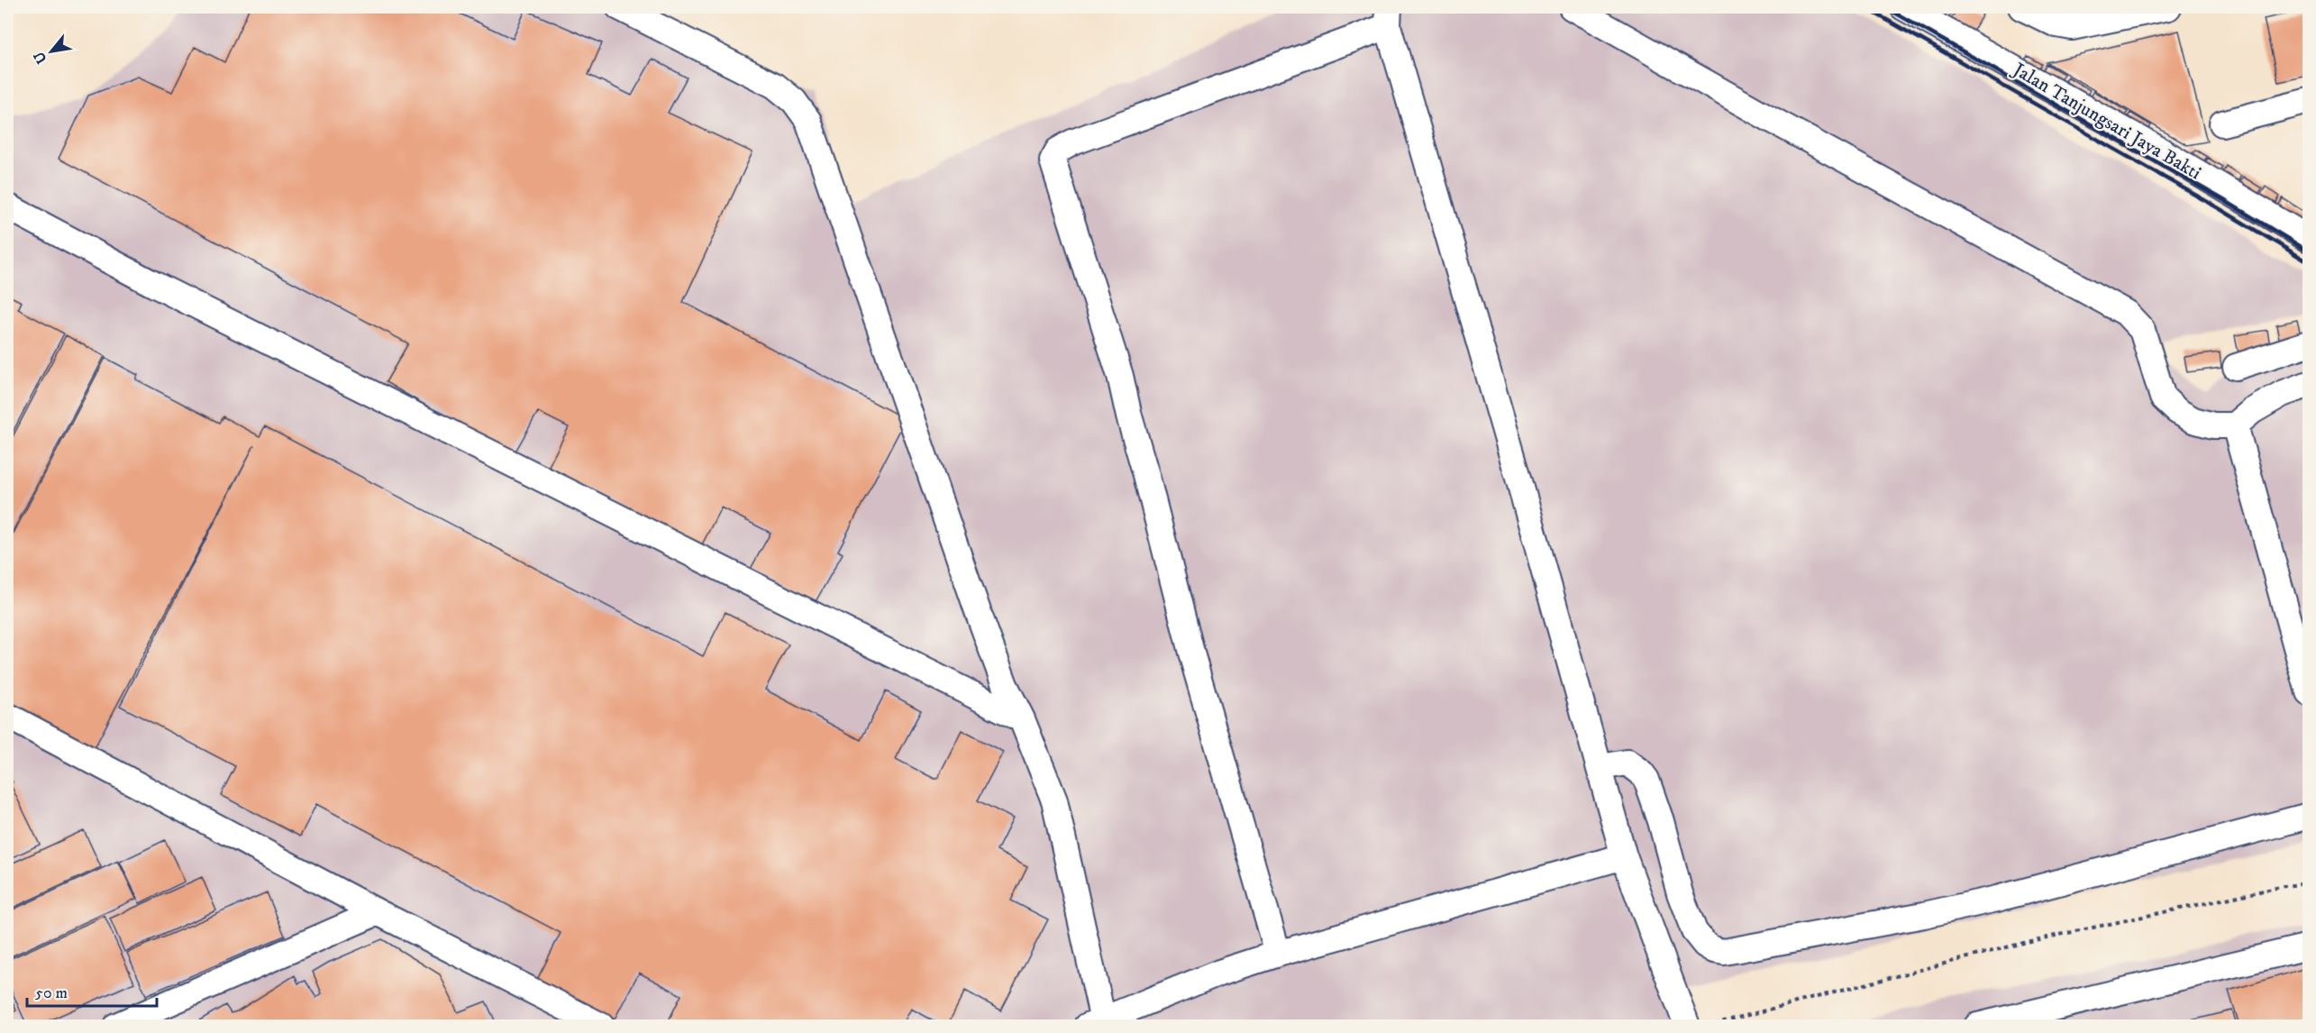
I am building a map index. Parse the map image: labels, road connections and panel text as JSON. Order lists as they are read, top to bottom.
{
  "streets": {
    "street": ["Jalan Tanjungsari Jaya Bakti"]
  },
  "scale_bar": "50 m",
  "north": "bottom left"
}
